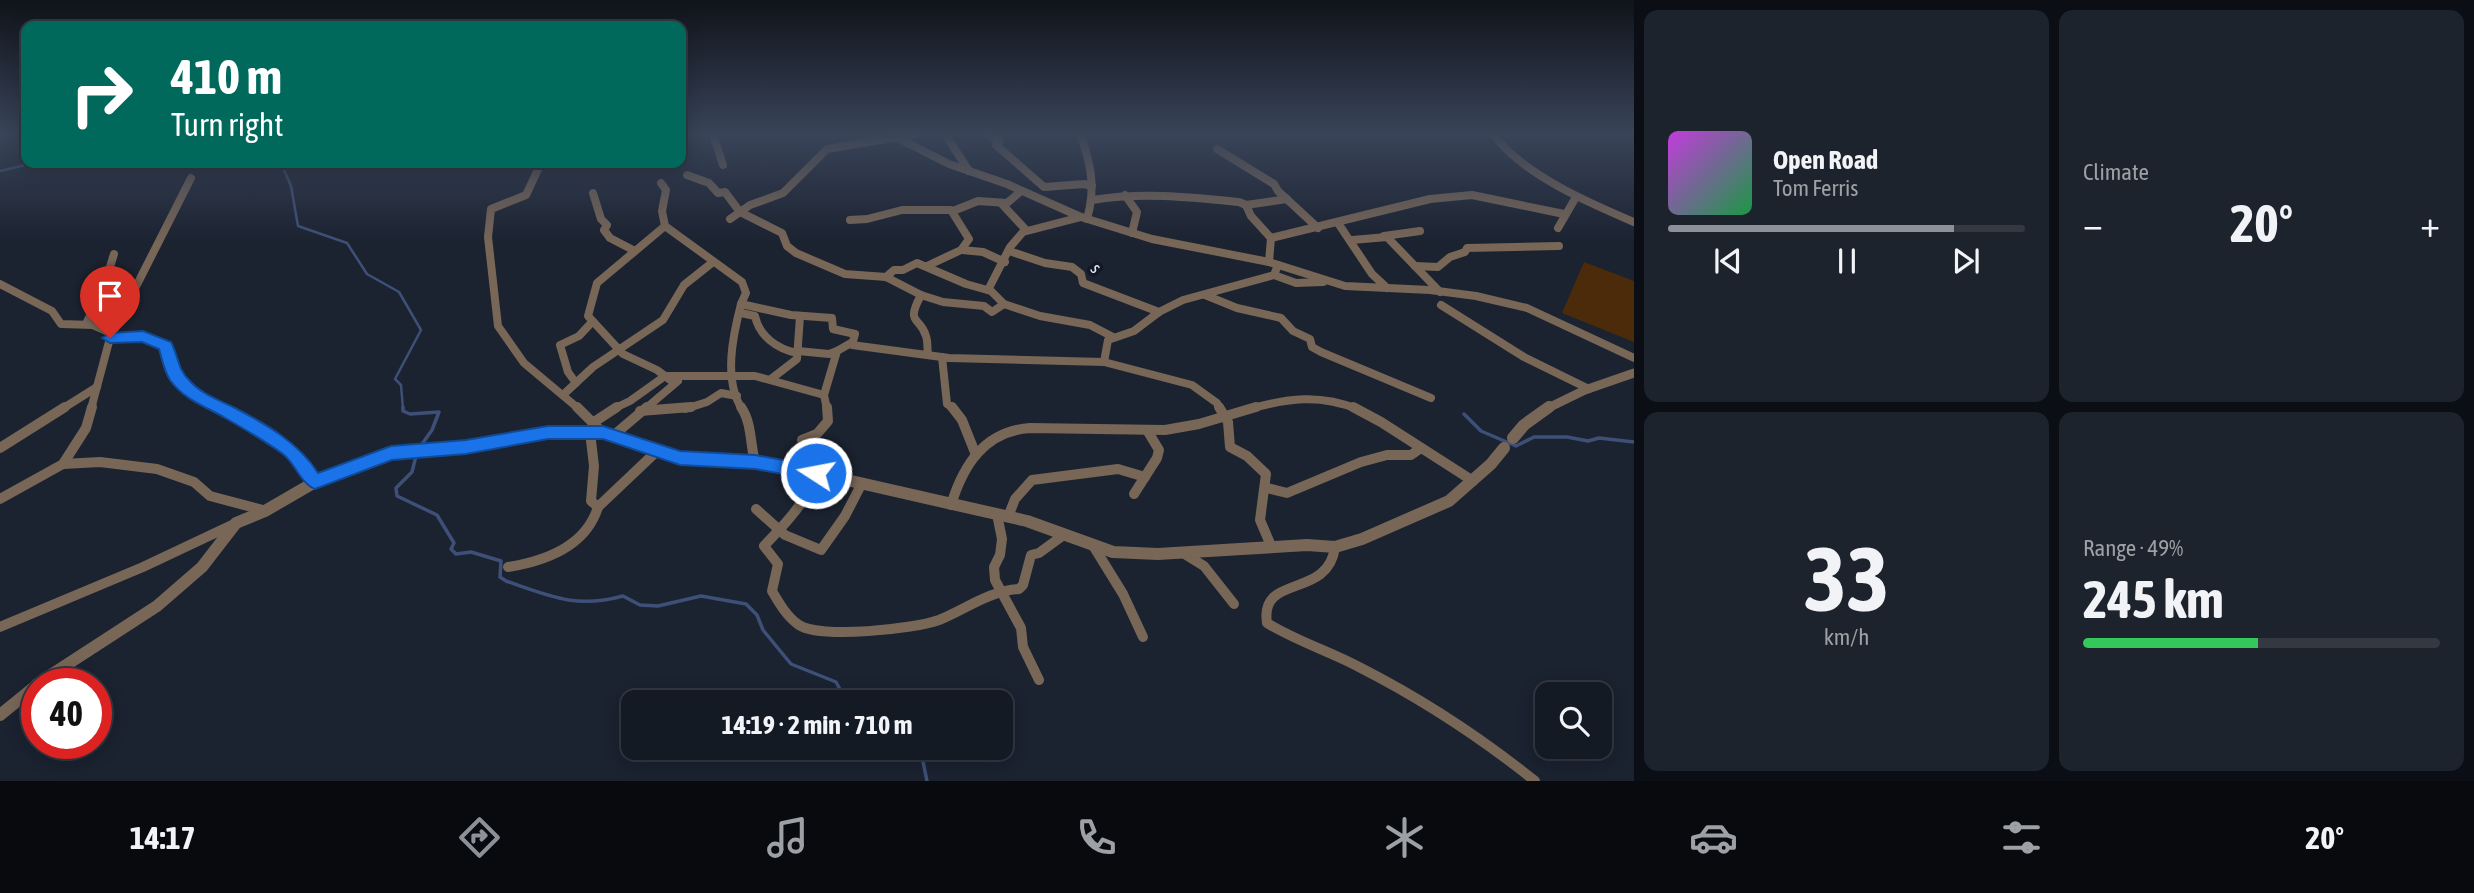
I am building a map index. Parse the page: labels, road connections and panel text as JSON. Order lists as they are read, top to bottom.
{
  "streets": {
    "street": ["s"]
  },
  "page": {
    "tile": [
      "Climate",
      ["33", "km/h"],
      ["Range · 49%", "245 km"]
    ],
    "turn": ["410 m", "Turn right"],
    "song": ["Open Road", "Tom Ferris"],
    "heat": ["−", "20°", "+"],
    "limit": "40",
    "trip": "14:19 · 2 min · 710 m",
    "tabs": ["14:17", "20°"]
  }
}
